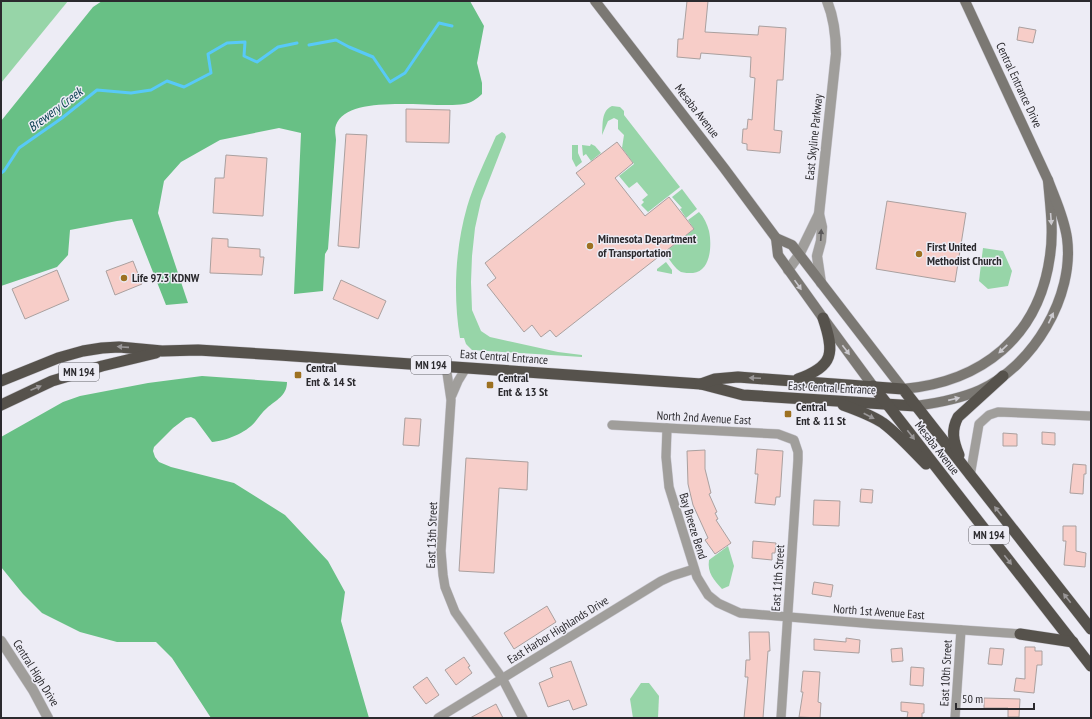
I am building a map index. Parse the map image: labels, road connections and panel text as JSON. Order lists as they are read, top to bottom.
{
  "streets": {
    "highway": ["Mesaba Avenue", "East Central Entrance", "MN 194"],
    "main road": ["Central Entrance Drive"],
    "street": [
      "East Skyline Parkway",
      "North 2nd Avenue East",
      "Bay Breeze Bend",
      "East 13th Street",
      "East 11th Street",
      "North 1st Avenue East",
      "East Harbor Highlands Drive",
      "Central High Drive",
      "East 10th Street"
    ]
  },
  "crossings": [
    ["Central Entrance Drive", "Mesaba Avenue"],
    ["Central Entrance Drive", "East Central Entrance"],
    ["Mesaba Avenue", "East Skyline Parkway"],
    ["Mesaba Avenue", "East Central Entrance"],
    ["Mesaba Avenue", "MN 194"],
    ["East Central Entrance", "MN 194"],
    ["East Central Entrance", "East 13th Street"],
    ["North 2nd Avenue East", "Bay Breeze Bend"],
    ["North 2nd Avenue East", "East 11th Street"],
    ["Bay Breeze Bend", "North 1st Avenue East"],
    ["Bay Breeze Bend", "East Harbor Highlands Drive"],
    ["East 13th Street", "East Harbor Highlands Drive"],
    ["East 11th Street", "North 1st Avenue East"],
    ["North 1st Avenue East", "East 10th Street"]
  ],
  "water": ["Brewery Creek"],
  "places": {
    "other": ["Minnesota Department of Transportation", "First United Methodist Church", "Life 97.3 KDNW"],
    "transit": ["Central Ent & 14 St", "Central Ent & 13 St", "Central Ent & 11 St"]
  },
  "scale_bar": "50 m"
}
